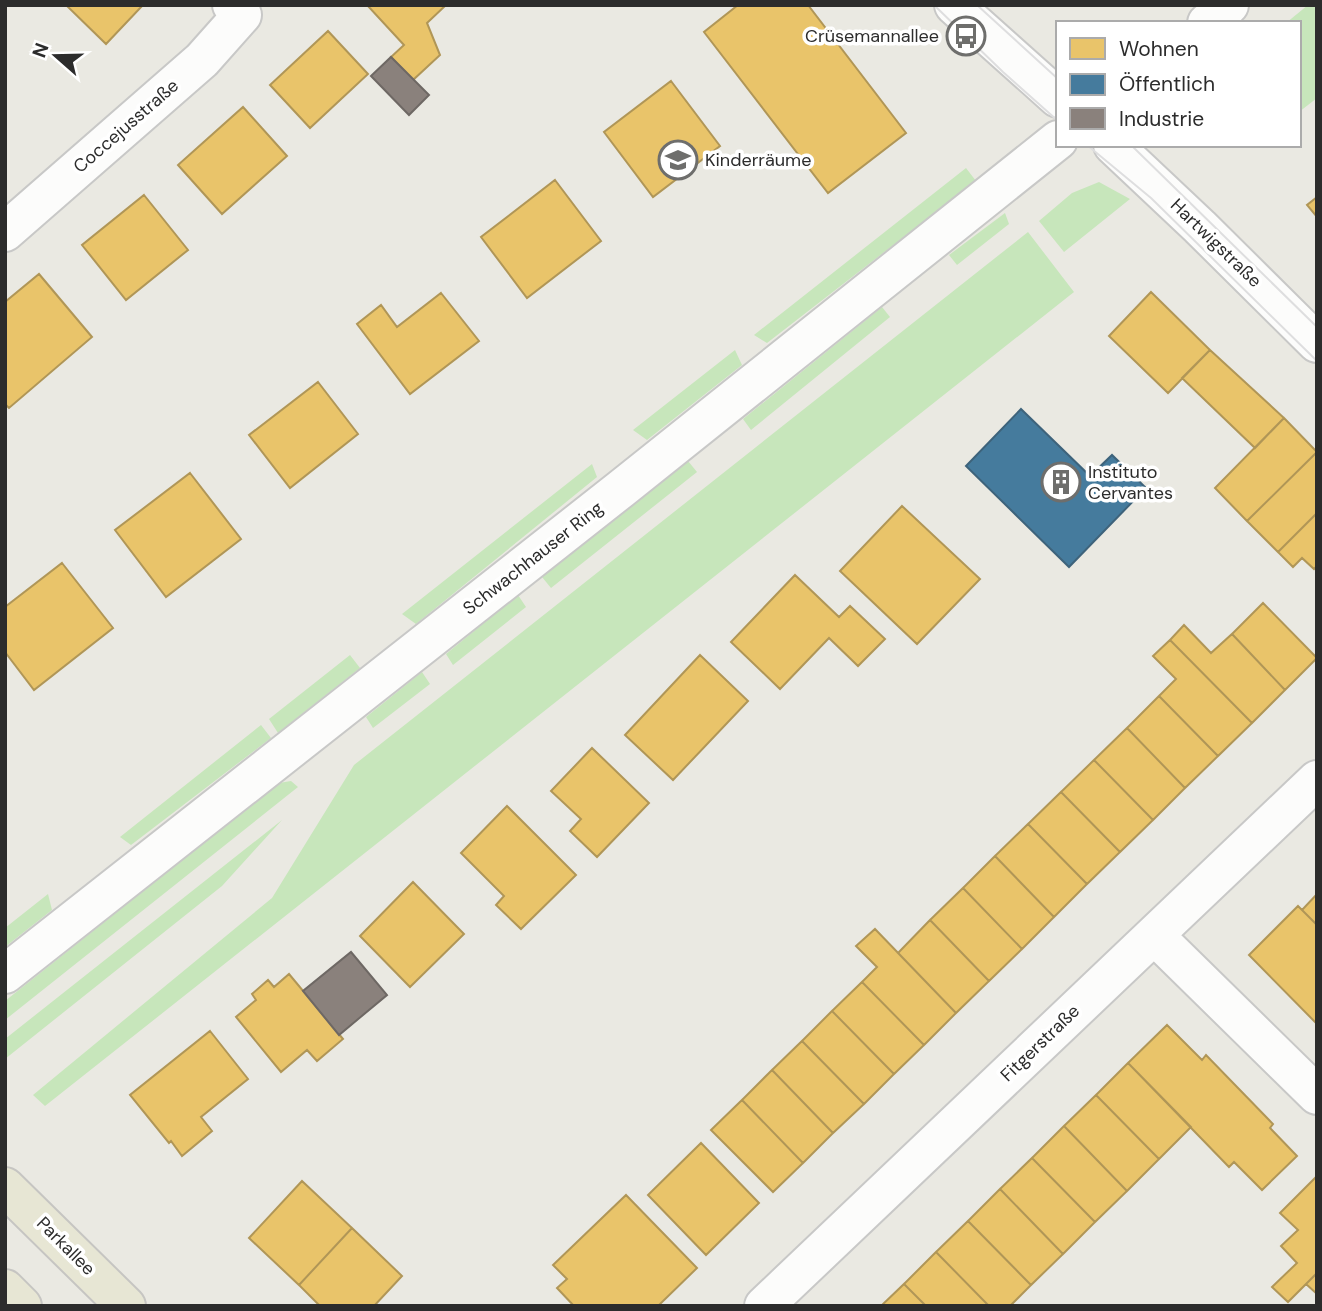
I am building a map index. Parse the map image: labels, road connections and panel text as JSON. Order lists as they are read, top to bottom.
{
  "streets": {
    "main road": ["Parkallee"],
    "street": [
      "Coccejusstraße",
      "Hartwigstraße",
      "Schwachhauser Ring",
      "Fitgerstraße"
    ]
  },
  "places": {
    "bus stop": ["Crüsemannallee"],
    "school or university": ["Kinderräume"],
    "building": ["Instituto Cervantes"]
  },
  "legend": ["Wohnen", "Öffentlich", "Industrie"],
  "north": "left"
}
